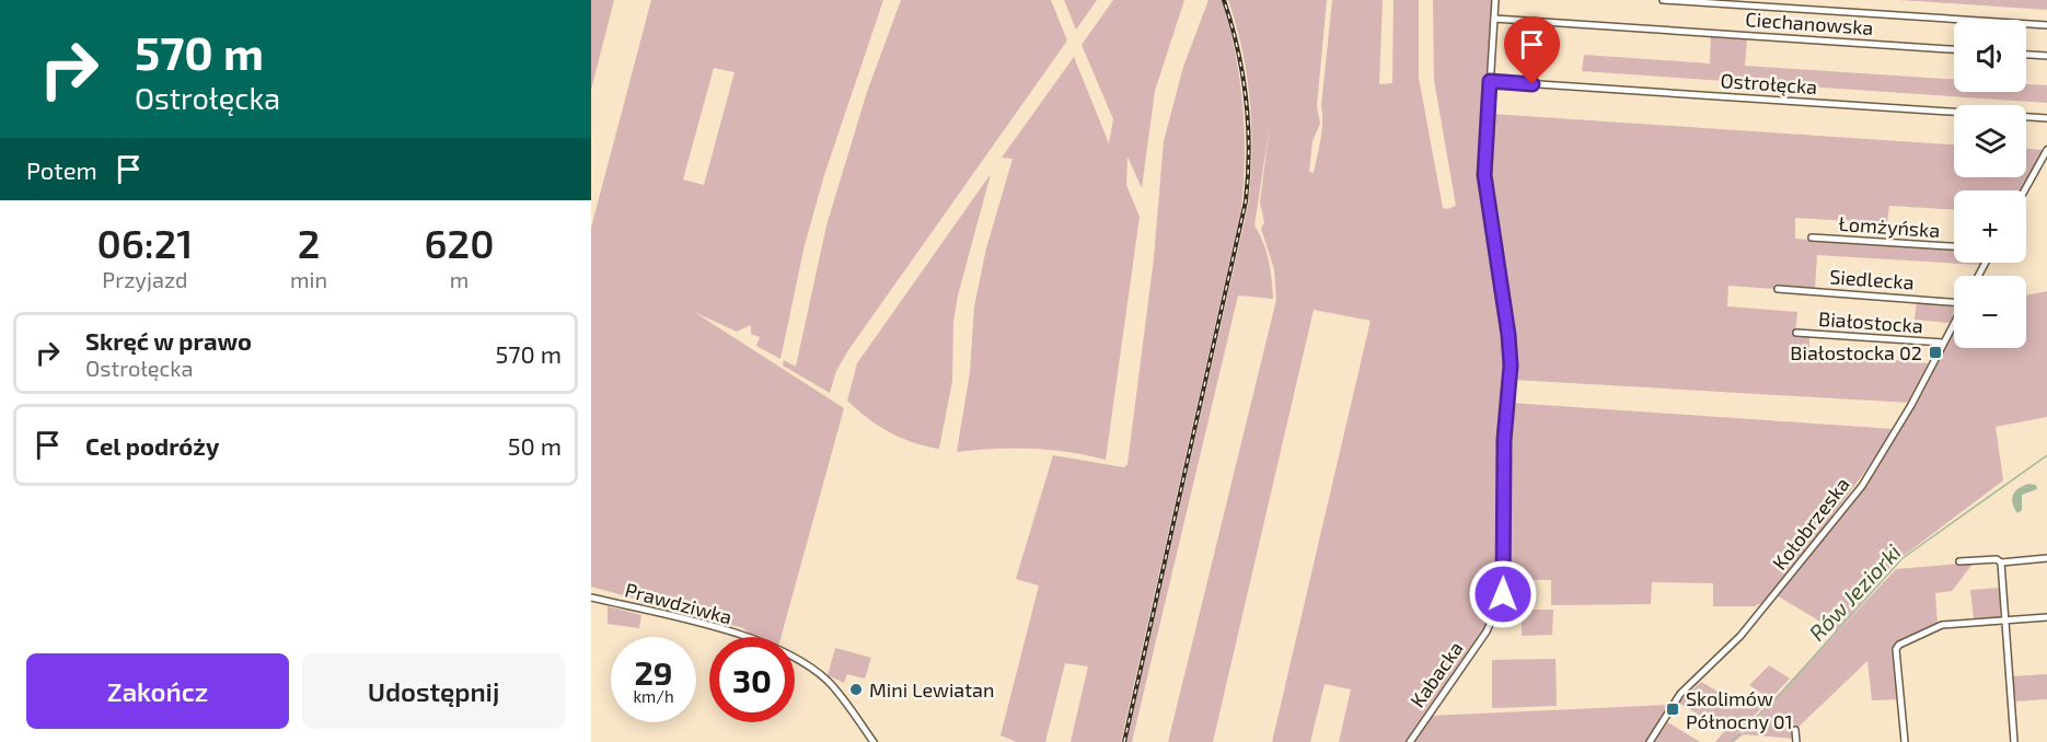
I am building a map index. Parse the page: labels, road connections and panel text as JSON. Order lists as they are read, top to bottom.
{
  "streets": {
    "street": [
      "Ciechanowska",
      "Ostrołęcka",
      "Łomżyńska",
      "Siedlecka",
      "Białostocka",
      "Kołobrzeska",
      "Prawdziwka",
      "Kabacka"
    ]
  },
  "crossings": [
    ["Ciechanowska", "Kabacka"],
    ["Ostrołęcka", "Kabacka"],
    ["Białostocka", "Kołobrzeska"]
  ],
  "water": ["Rów Jeziorki"],
  "places": {
    "transit": ["Białostocka 02", "Skolimów Północny 01"],
    "other": ["Mini Lewiatan"]
  },
  "page": {
    "turn": ["570 m", "Ostrołęcka"],
    "map_buttons": ["+", "−"],
    "then": "Potem",
    "eta": [
      "06:21",
      "Przyjazd",
      "2",
      "min",
      "620",
      "m"
    ],
    "list": [
      {
        "name": "Skręć w prawo",
        "note": "Ostrołęcka",
        "value": "570 m"
      },
      {
        "name": "Cel podróży",
        "value": "50 m"
      }
    ],
    "speed": "29 km/h",
    "limit": "30",
    "buttons": ["Zakończ", "Udostępnij"]
  }
}
